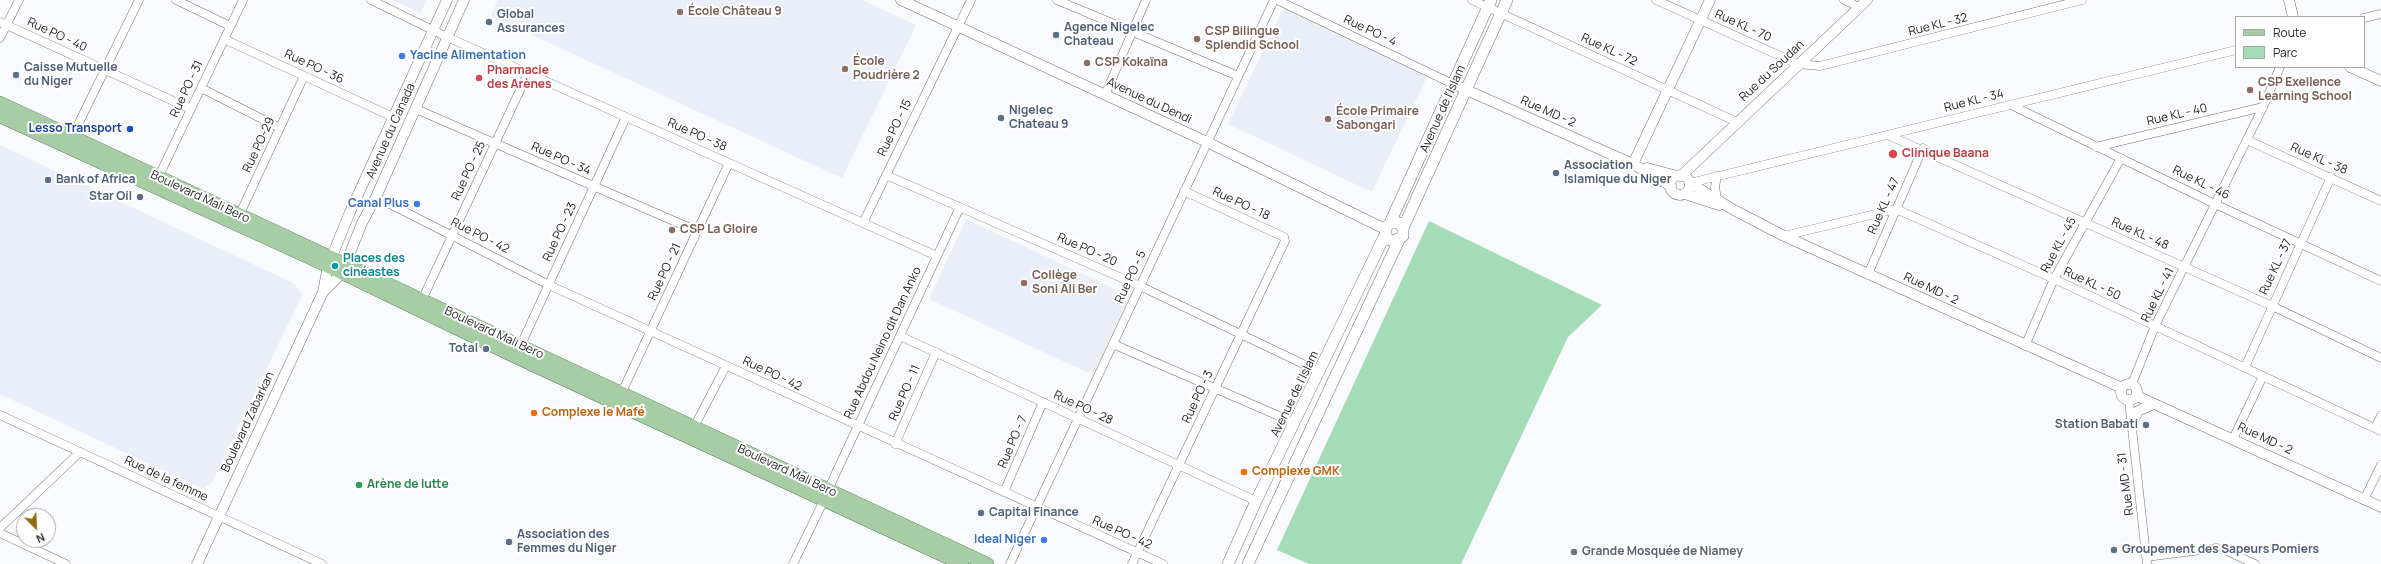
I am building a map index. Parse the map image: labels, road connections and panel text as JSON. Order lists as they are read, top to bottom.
{
  "streets": {
    "main road": ["Avenue de l'Islam", "Boulevard Mali Bero"],
    "street": [
      "Rue KL - 32",
      "Rue KL - 70",
      "Rue PO - 4",
      "Rue PO - 40",
      "Rue KL - 72",
      "Rue PO - 36",
      "Rue du Soudan",
      "Rue PO - 31",
      "Avenue du Dendi",
      "Rue KL - 34",
      "Rue MD - 2",
      "Rue KL - 40",
      "Rue PO - 15",
      "Avenue du Canada",
      "Rue PO - 38",
      "Rue PO-29",
      "Rue PO - 34",
      "Rue KL - 38",
      "Rue PO - 25",
      "Rue KL - 46",
      "Rue PO - 18",
      "Rue KL - 47",
      "Rue PO - 23",
      "Rue KL - 48",
      "Rue PO - 42",
      "Rue KL - 45",
      "Rue PO - 20",
      "Rue KL - 37",
      "Rue PO - 21",
      "Rue PO - 5",
      "Rue KL - 50",
      "Rue KL - 41",
      "Rue Abdou Neino dit Dan Anko",
      "Rue PO - 11",
      "Rue PO - 3",
      "Rue PO - 28",
      "Boulevard Zabarkan",
      "Rue PO - 7",
      "Rue de la femme",
      "Rue MD - 31"
    ]
  },
  "crossings": [
    ["Rue KL - 32", "Rue KL - 70"],
    ["Rue KL - 32", "Rue du Soudan"],
    ["Rue KL - 70", "Rue du Soudan"],
    ["Rue PO - 4", "Avenue de l'Islam"],
    ["Rue PO - 4", "Rue MD - 2"],
    ["Rue PO - 4", "Rue PO - 5"],
    ["Rue PO - 40", "Rue PO - 31"],
    ["Rue KL - 72", "Rue du Soudan"],
    ["Rue KL - 72", "Avenue de l'Islam"],
    ["Rue PO - 36", "Rue PO - 31"],
    ["Rue PO - 36", "Avenue du Canada"],
    ["Rue PO - 36", "Rue PO-29"],
    ["Rue du Soudan", "Rue KL - 34"],
    ["Rue du Soudan", "Rue MD - 2"],
    ["Rue PO - 31", "Boulevard Mali Bero"],
    ["Avenue du Dendi", "Avenue de l'Islam"],
    ["Avenue du Dendi", "Rue PO - 15"],
    ["Avenue du Dendi", "Rue PO - 5"],
    ["Rue KL - 34", "Rue MD - 2"],
    ["Rue KL - 34", "Rue KL - 46"],
    ["Rue KL - 34", "Rue KL - 48"],
    ["Avenue de l'Islam", "Rue MD - 2"],
    ["Avenue de l'Islam", "Rue PO - 20"],
    ["Avenue de l'Islam", "Rue PO - 28"],
    ["Rue MD - 2", "Rue KL - 47"],
    ["Rue MD - 2", "Rue KL - 45"],
    ["Rue MD - 2", "Rue KL - 41"],
    ["Rue MD - 2", "Rue MD - 31"],
    ["Rue KL - 40", "Rue KL - 46"],
    ["Rue KL - 40", "Rue KL - 41"],
    ["Rue PO - 15", "Rue PO - 38"],
    ["Rue PO - 15", "Rue PO - 20"],
    ["Avenue du Canada", "Rue PO - 38"],
    ["Avenue du Canada", "Rue PO - 34"],
    ["Avenue du Canada", "Boulevard Mali Bero"],
    ["Avenue du Canada", "Rue PO - 42"],
    ["Avenue du Canada", "Boulevard Zabarkan"],
    ["Rue PO - 38", "Rue PO - 25"],
    ["Rue PO - 38", "Rue PO - 23"],
    ["Rue PO - 38", "Rue PO - 21"],
    ["Rue PO - 38", "Rue Abdou Neino dit Dan Anko"],
    ["Rue PO-29", "Boulevard Mali Bero"],
    ["Rue PO - 34", "Rue PO - 25"],
    ["Rue PO - 34", "Rue PO - 23"],
    ["Rue PO - 34", "Rue PO - 21"],
    ["Rue KL - 38", "Rue KL - 37"],
    ["Rue KL - 38", "Rue KL - 41"],
    ["Rue PO - 25", "Boulevard Mali Bero"],
    ["Rue PO - 25", "Rue PO - 42"],
    ["Rue KL - 46", "Rue KL - 45"],
    ["Rue KL - 46", "Rue KL - 37"],
    ["Rue KL - 46", "Rue KL - 41"],
    ["Boulevard Mali Bero", "Rue PO - 23"],
    ["Boulevard Mali Bero", "Rue PO - 21"],
    ["Boulevard Mali Bero", "Rue Abdou Neino dit Dan Anko"],
    ["Boulevard Mali Bero", "Boulevard Zabarkan"],
    ["Rue PO - 18", "Rue PO - 5"],
    ["Rue PO - 18", "Rue PO - 3"],
    ["Rue KL - 47", "Rue KL - 48"],
    ["Rue KL - 47", "Rue KL - 50"],
    ["Rue PO - 23", "Rue PO - 42"],
    ["Rue KL - 48", "Rue KL - 45"],
    ["Rue KL - 48", "Rue KL - 37"],
    ["Rue KL - 48", "Rue KL - 41"],
    ["Rue PO - 42", "Rue PO - 21"],
    ["Rue PO - 42", "Rue PO - 5"],
    ["Rue PO - 42", "Rue Abdou Neino dit Dan Anko"],
    ["Rue PO - 42", "Rue PO - 11"],
    ["Rue PO - 42", "Rue PO - 3"],
    ["Rue PO - 42", "Rue PO - 7"],
    ["Rue KL - 45", "Rue KL - 50"],
    ["Rue PO - 20", "Rue PO - 5"],
    ["Rue PO - 20", "Rue Abdou Neino dit Dan Anko"],
    ["Rue PO - 20", "Rue PO - 3"],
    ["Rue KL - 37", "Rue KL - 50"],
    ["Rue PO - 5", "Rue PO - 28"],
    ["Rue KL - 50", "Rue KL - 41"],
    ["Rue KL - 41", "Rue MD - 31"],
    ["Rue Abdou Neino dit Dan Anko", "Rue PO - 28"],
    ["Rue PO - 11", "Rue PO - 28"],
    ["Rue PO - 3", "Rue PO - 28"],
    ["Rue PO - 28", "Rue PO - 7"],
    ["Boulevard Zabarkan", "Rue de la femme"]
  ],
  "places": [
    "École Château 9",
    "Global Assurances",
    "Agence Nigelec Chateau",
    "CSP Bilingue Splendid School",
    "Yacine Alimentation",
    "CSP Kokaïna",
    "École Poudrière 2",
    "Caisse Mutuelle du Niger",
    "Pharmacie des Arènes",
    "CSP Exellence Learning School",
    "Nigelec Chateau 9",
    "École Primaire Sabongari",
    "Lesso Transport",
    "Clinique Baana",
    "Association Islamique du Niger",
    "Bank of Africa",
    "Star Oil",
    "Canal Plus",
    "CSP La Gloire",
    "Places des cinéastes",
    "Collège Soni Ali Ber",
    "Total",
    "Complexe le Mafé",
    "Station Babati",
    "Complexe GMK",
    "Arène de lutte",
    "Capital Finance",
    "Ideal Niger",
    "Association des Femmes du Niger",
    "Groupement des Sapeurs Pomiers",
    "Grande Mosquée de Niamey"
  ],
  "legend": ["Route", "Parc"],
  "north": "bottom right"
}
